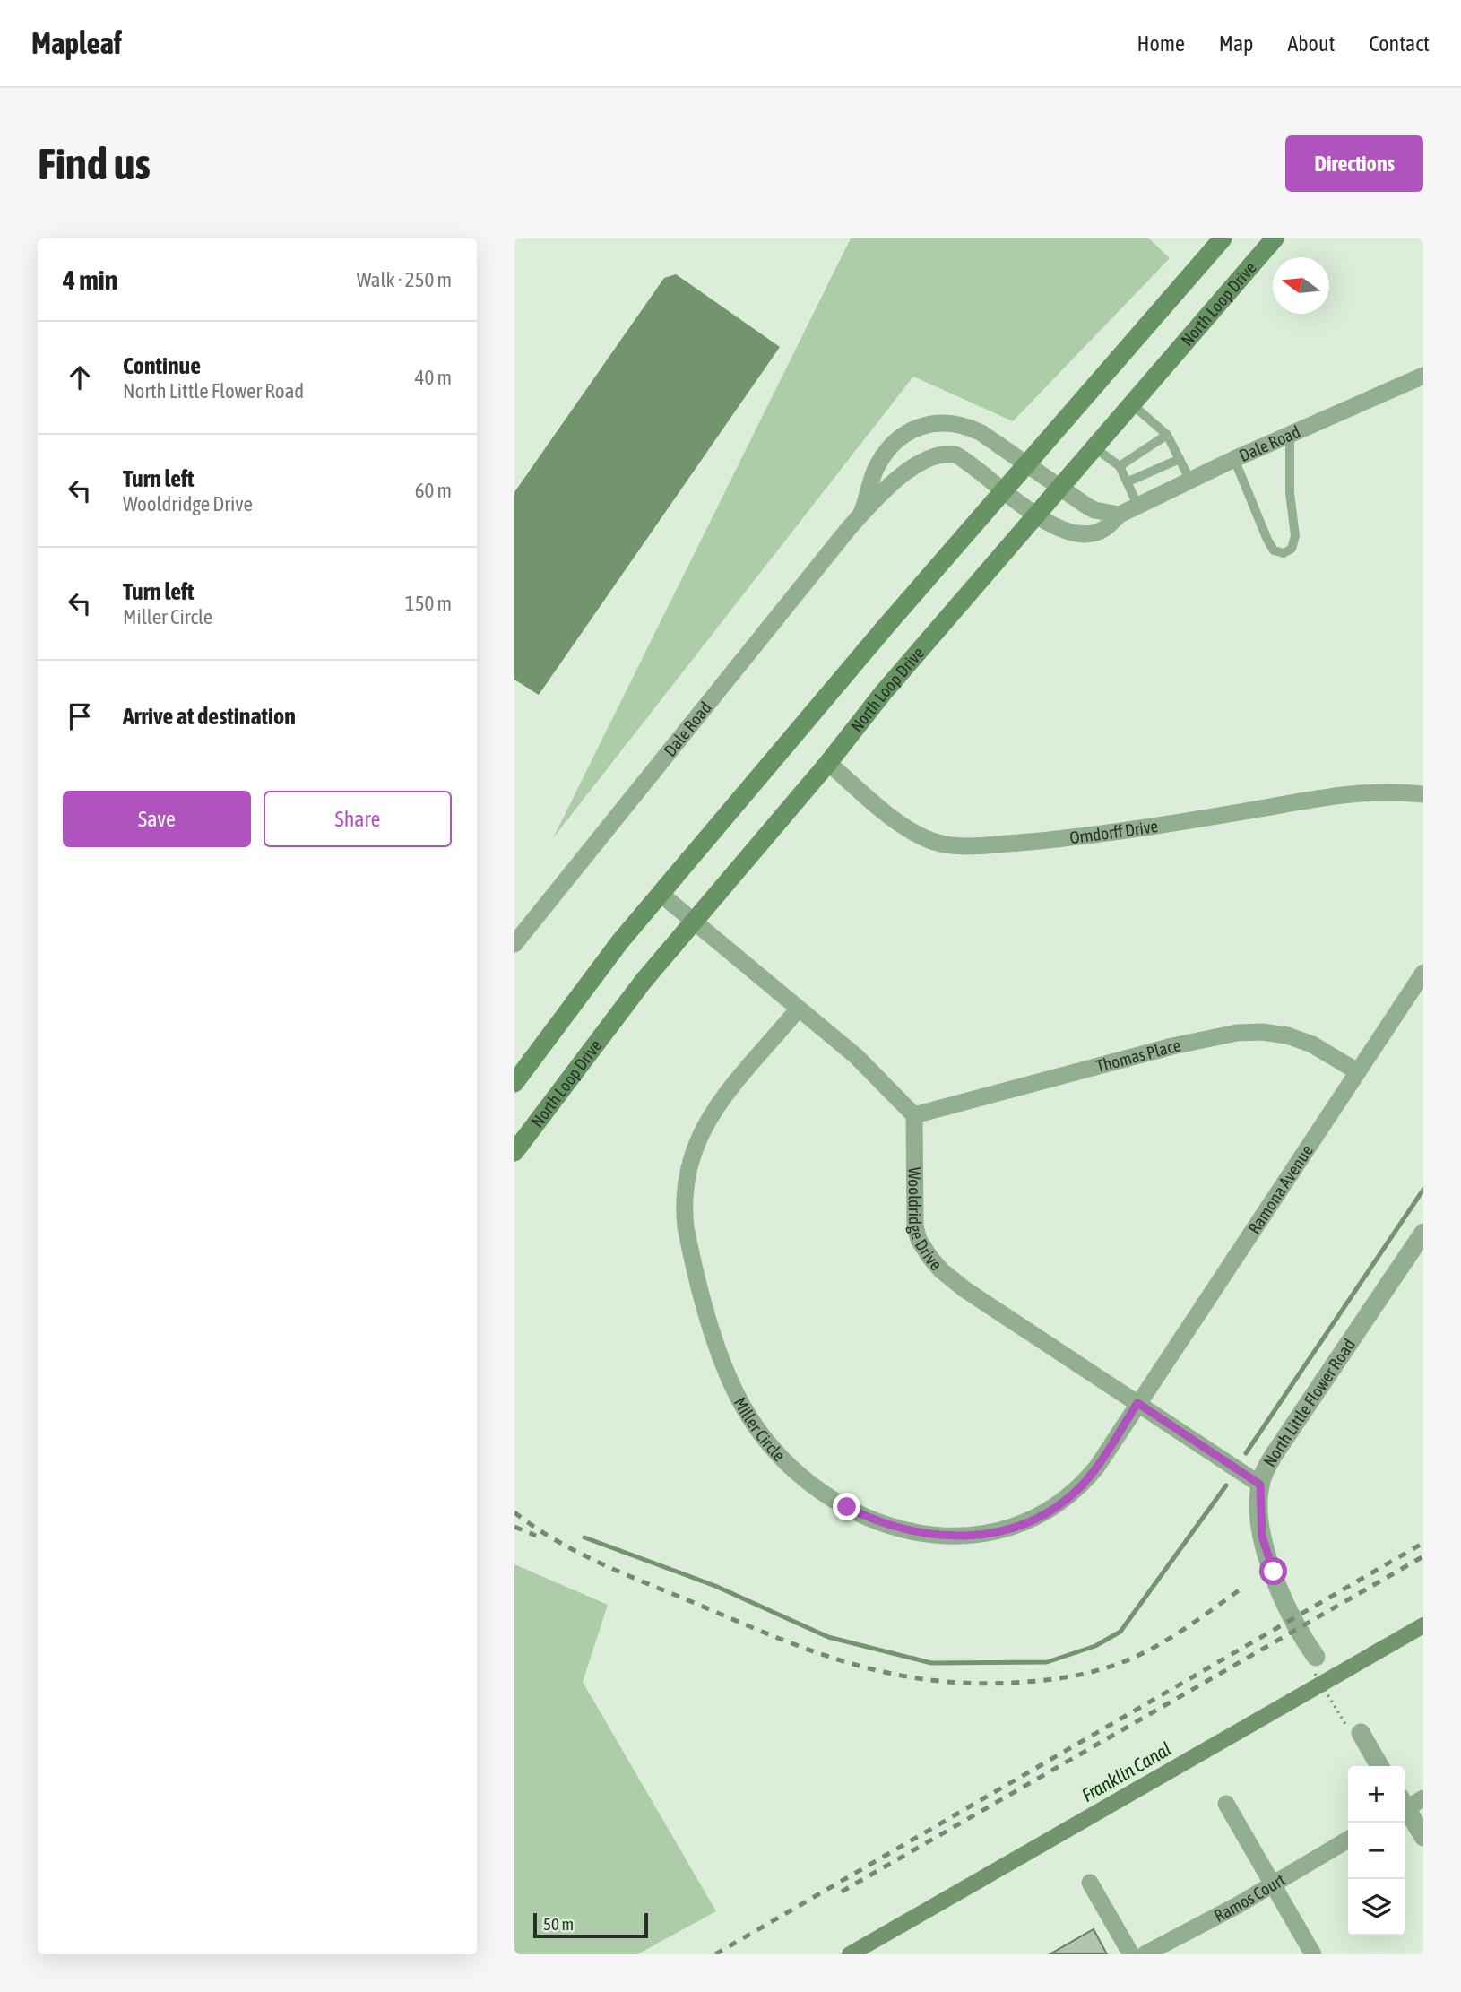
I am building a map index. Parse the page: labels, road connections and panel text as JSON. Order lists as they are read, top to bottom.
{
  "streets": {
    "main road": ["North Loop Drive"],
    "street": [
      "Dale Road",
      "Orndorff Drive",
      "Thomas Place",
      "Ramona Avenue",
      "Wooldridge Drive",
      "North Little Flower Road",
      "Miller Circle",
      "Ramos Court"
    ]
  },
  "crossings": [
    ["North Loop Drive", "Dale Road"],
    ["North Loop Drive", "Orndorff Drive"],
    ["Thomas Place", "Ramona Avenue"],
    ["Thomas Place", "Wooldridge Drive"],
    ["Ramona Avenue", "Wooldridge Drive"],
    ["Ramona Avenue", "Miller Circle"],
    ["Wooldridge Drive", "North Little Flower Road"],
    ["Wooldridge Drive", "Miller Circle"]
  ],
  "water": ["Franklin Canal"],
  "scale_bar": "50 m",
  "north": "left",
  "page": {
    "header": "Mapleaf",
    "nav": [
      "Home",
      "Map",
      "About",
      "Contact"
    ],
    "buttons": [
      "Directions",
      ["Save", "Share"]
    ],
    "title": "Find us",
    "heading": ["4 min", "Walk · 250 m"],
    "list": [
      ["Continue", "North Little Flower Road", "40 m"],
      ["Turn left", "Wooldridge Drive", "60 m"],
      ["Turn left", "Miller Circle", "150 m"],
      "Arrive at destination"
    ],
    "map_buttons": ["+", "−"],
    "scale": "50 m"
  }
}
